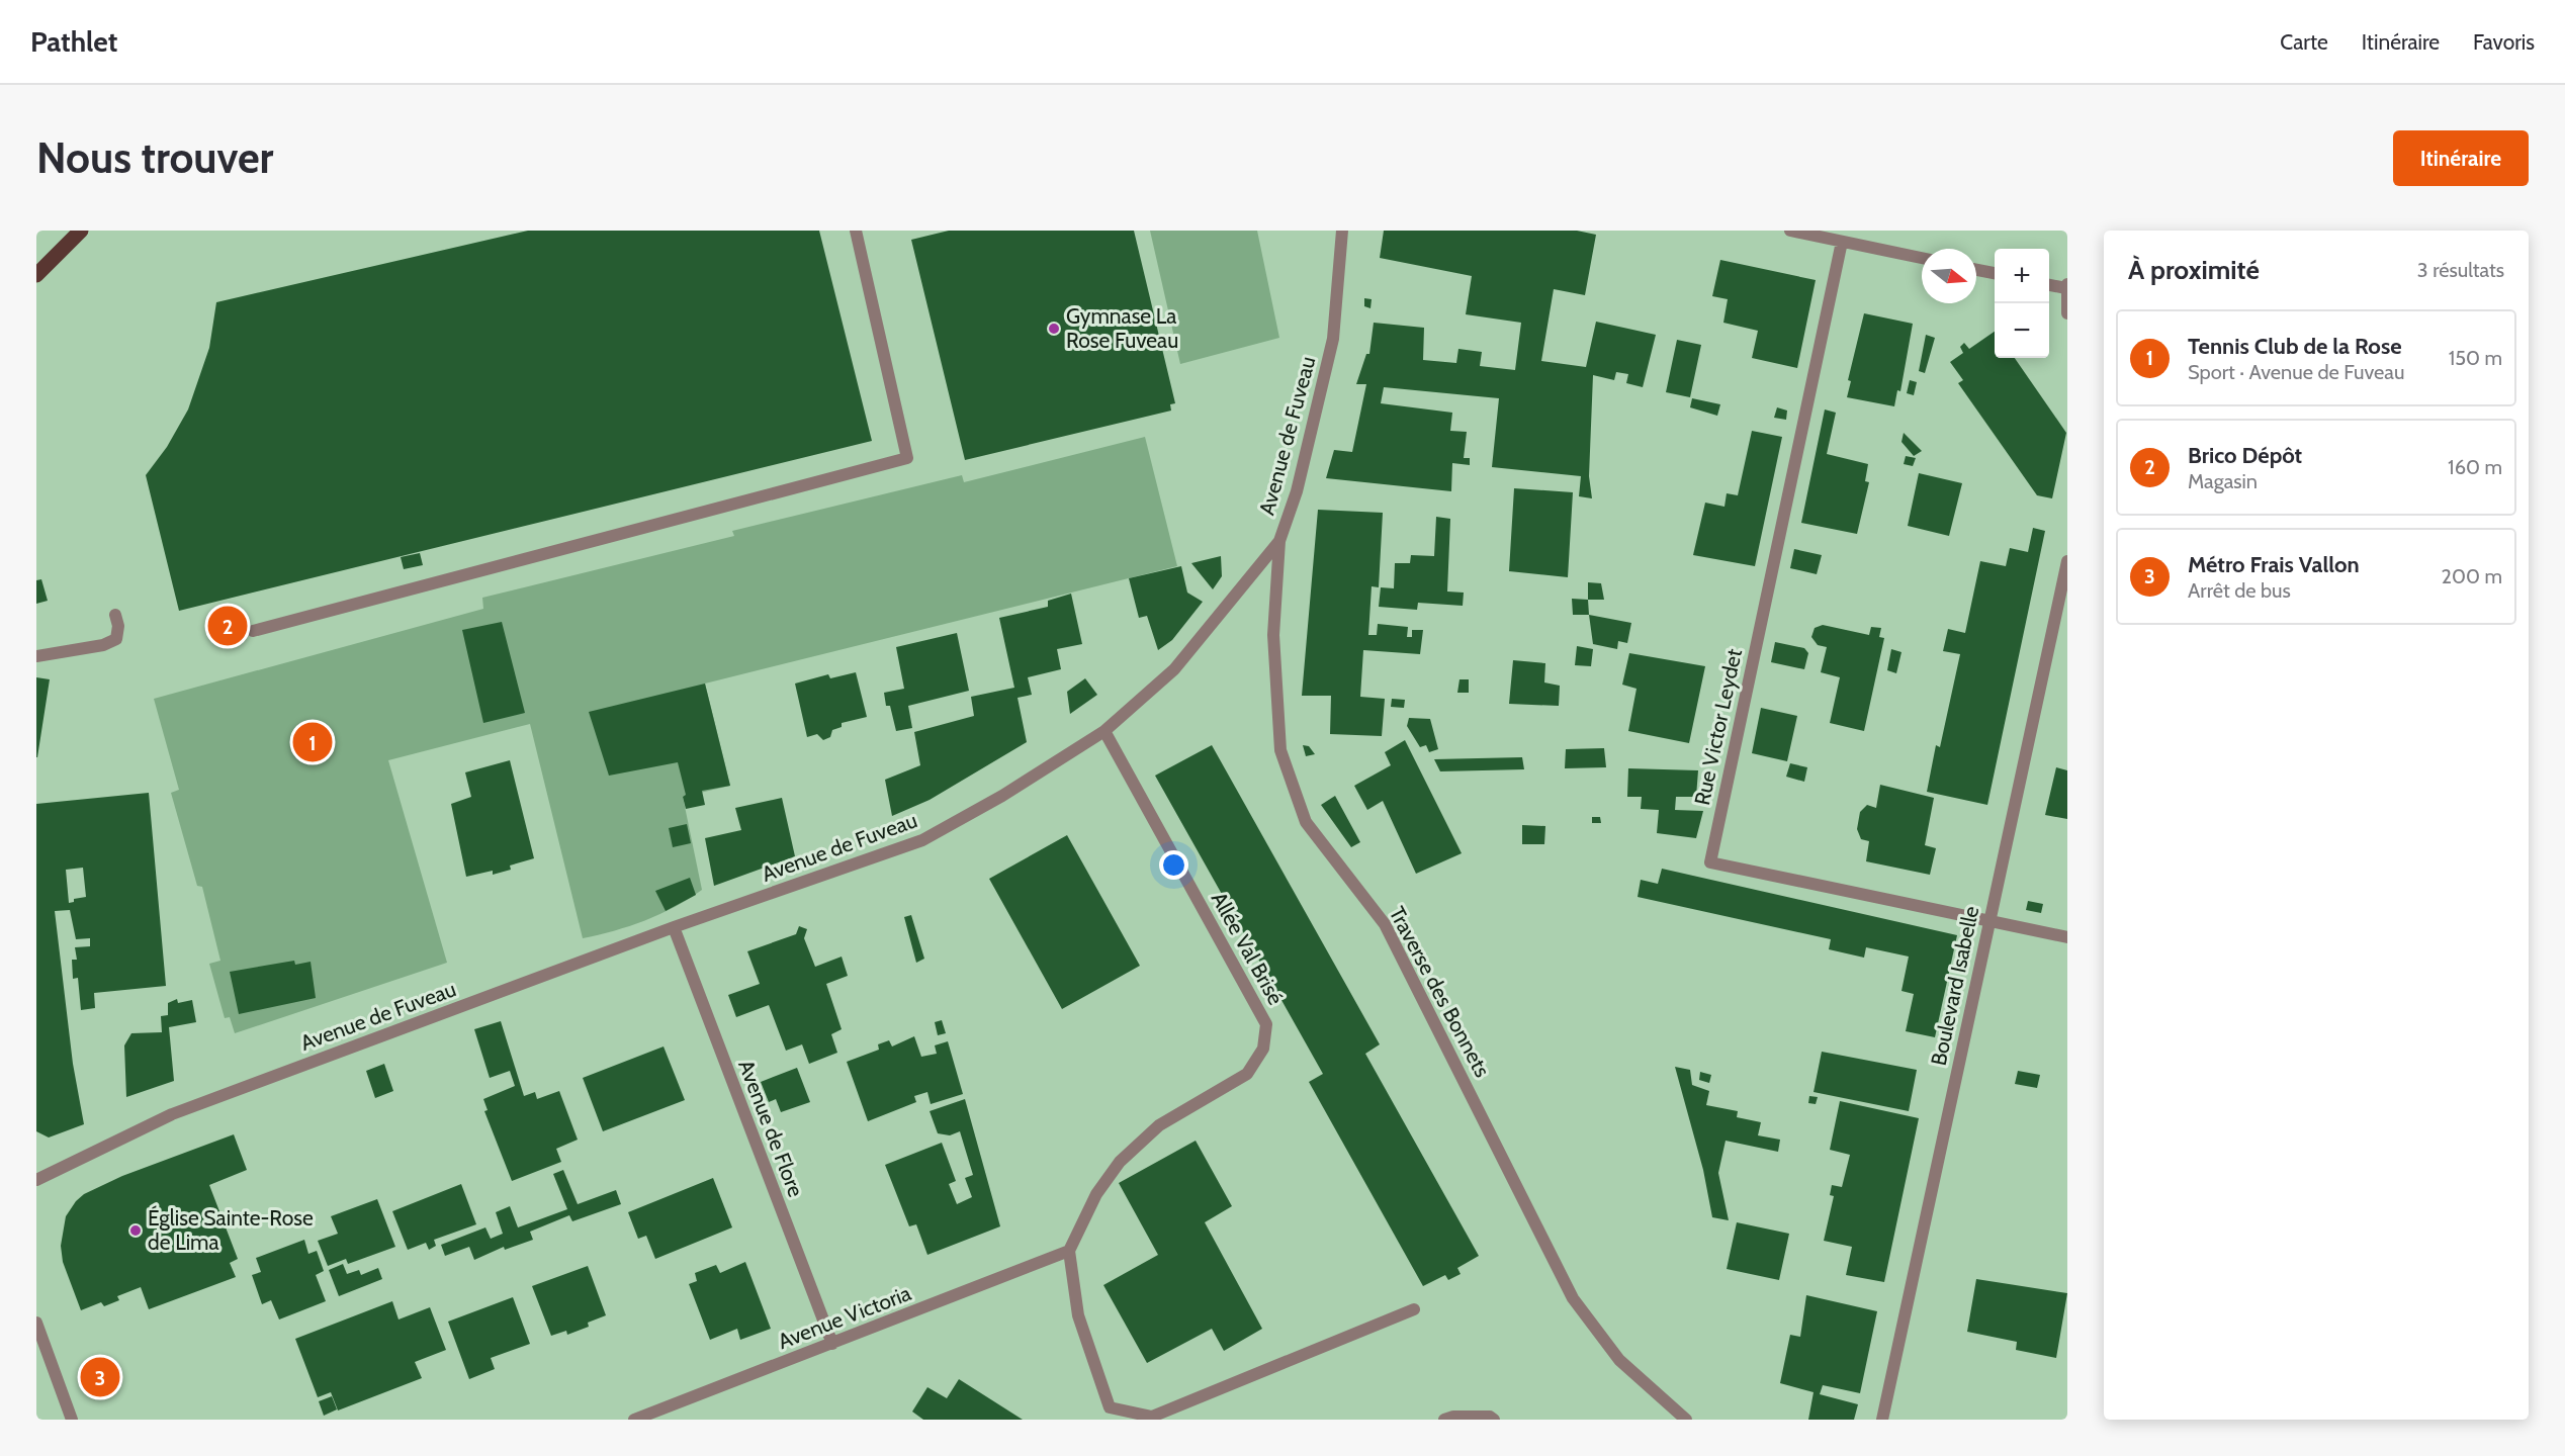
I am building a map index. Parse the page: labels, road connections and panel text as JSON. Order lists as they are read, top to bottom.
{
  "streets": {
    "street": [
      "Avenue de Fuveau",
      "Rue Victor Leydet",
      "Allée Val Brisé",
      "Boulevard Isabelle",
      "Traverse des Bonnets",
      "Avenue de Flore",
      "Avenue Victoria"
    ]
  },
  "crossings": [
    ["Avenue de Fuveau", "Allée Val Brisé"],
    ["Avenue de Fuveau", "Traverse des Bonnets"],
    ["Avenue de Fuveau", "Avenue de Flore"],
    ["Rue Victor Leydet", "Boulevard Isabelle"],
    ["Allée Val Brisé", "Avenue Victoria"],
    ["Avenue de Flore", "Avenue Victoria"]
  ],
  "places": ["Gymnase La Rose Fuveau", "Église Sainte-Rose de Lima"],
  "north": "right",
  "page": {
    "header": "Pathlet",
    "nav": ["Carte", "Itinéraire", "Favoris"],
    "buttons": "Itinéraire",
    "title": "Nous trouver",
    "heading": ["À proximité", "3 résultats"],
    "map_buttons": ["+", "−"],
    "list": [
      {
        "mark": "1",
        "name": "Tennis Club de la Rose",
        "note": "Sport · Avenue de Fuveau",
        "value": "150 m"
      },
      {
        "mark": "2",
        "name": "Brico Dépôt",
        "note": "Magasin",
        "value": "160 m"
      },
      {
        "mark": "3",
        "name": "Métro Frais Vallon",
        "note": "Arrêt de bus",
        "value": "200 m"
      }
    ],
    "pins": ["2", "1", "3"]
  }
}
